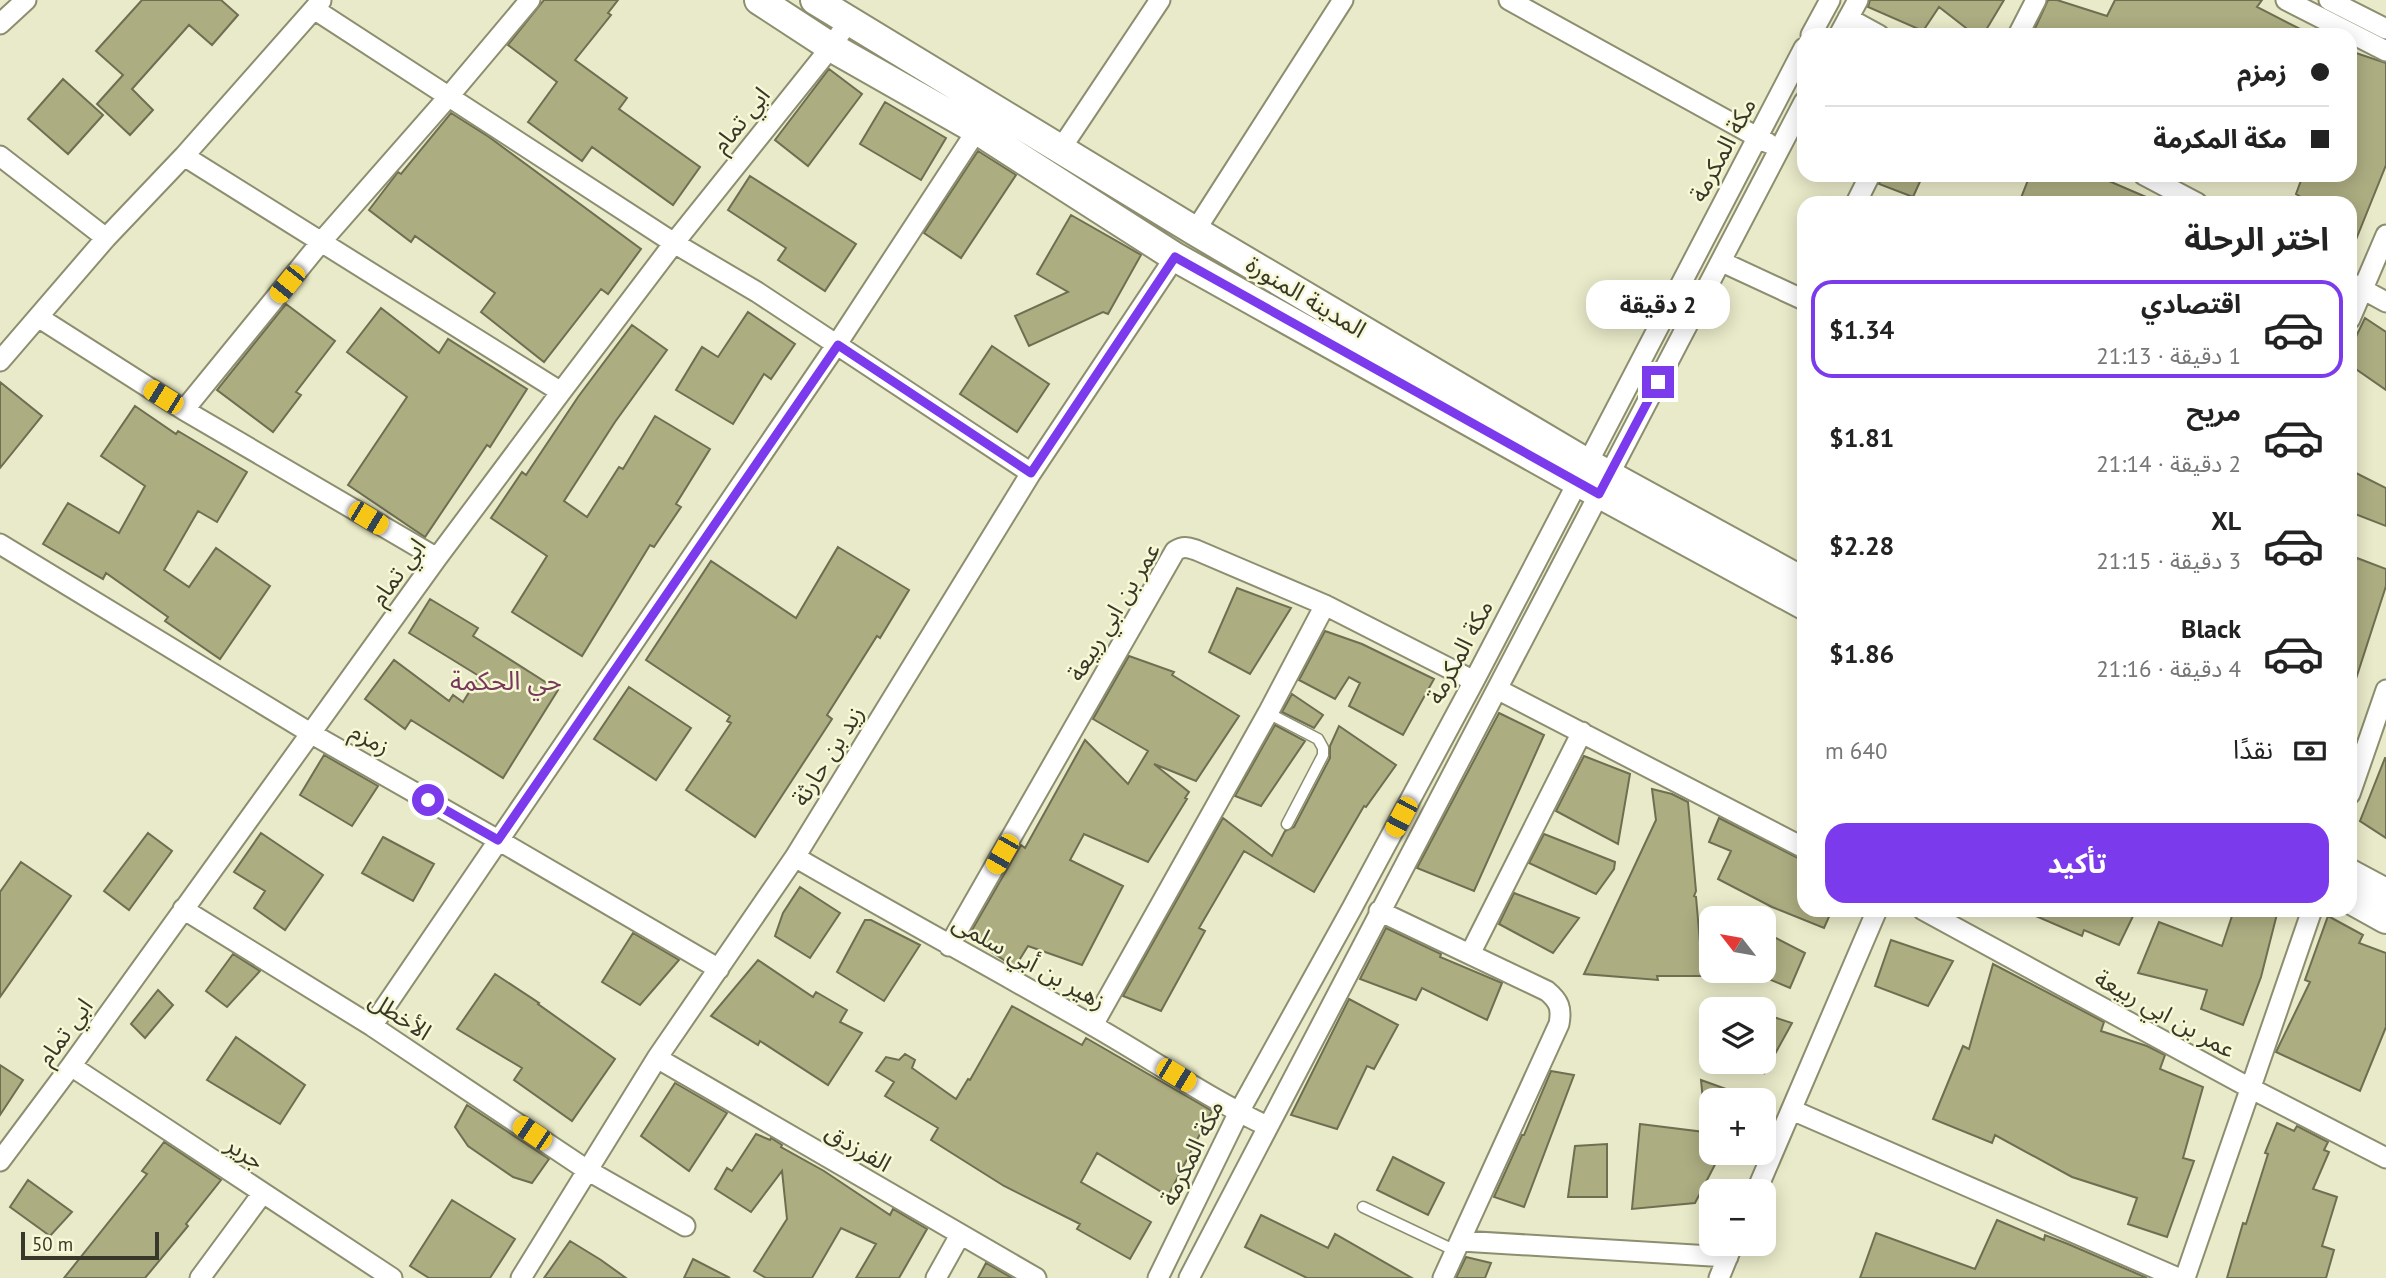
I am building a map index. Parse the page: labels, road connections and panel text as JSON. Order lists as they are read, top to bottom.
{
  "streets": {
    "main road": ["المدينة المنورة"],
    "street": [
      "ابي تمام",
      "مكة المكرمة",
      "عمر بن ابي ربيعة",
      "زمزم",
      "زيد بن حارثة",
      "زهير بن أبي سلمى",
      "الأخطل",
      "الفرزدق",
      "جرير"
    ]
  },
  "crossings": [
    ["ابي تمام", "المدينة المنورة"],
    ["ابي تمام", "زمزم"],
    ["ابي تمام", "الأخطل"],
    ["ابي تمام", "جرير"],
    ["مكة المكرمة", "المدينة المنورة"],
    ["مكة المكرمة", "عمر بن ابي ربيعة"],
    ["مكة المكرمة", "زهير بن أبي سلمى"],
    ["عمر بن ابي ربيعة", "زهير بن أبي سلمى"],
    ["زمزم", "زيد بن حارثة"],
    ["زيد بن حارثة", "زهير بن أبي سلمى"],
    ["زيد بن حارثة", "الأخطل"],
    ["زيد بن حارثة", "الفرزدق"]
  ],
  "districts": ["حي الحكمة"],
  "scale_bar": "50 m",
  "north": "top left",
  "page": {
    "banner": ["زمزم", "مكة المكرمة"],
    "heading": "اختر الرحلة",
    "bubble": "2 دقيقة",
    "list": [
      {
        "name": "اقتصادي",
        "note": "1 دقيقة · 21:13",
        "value": "$1.34"
      },
      {
        "name": "مريح",
        "note": "2 دقيقة · 21:14",
        "value": "$1.81"
      },
      {
        "name": "XL",
        "note": "3 دقيقة · 21:15",
        "value": "$2.28"
      },
      {
        "name": "Black",
        "note": "4 دقيقة · 21:16",
        "value": "$1.86"
      }
    ],
    "pay": ["نقدًا", "640 m"],
    "buttons": "تأكيد",
    "map_buttons": ["+", "−"],
    "scale": "50 m"
  }
}
